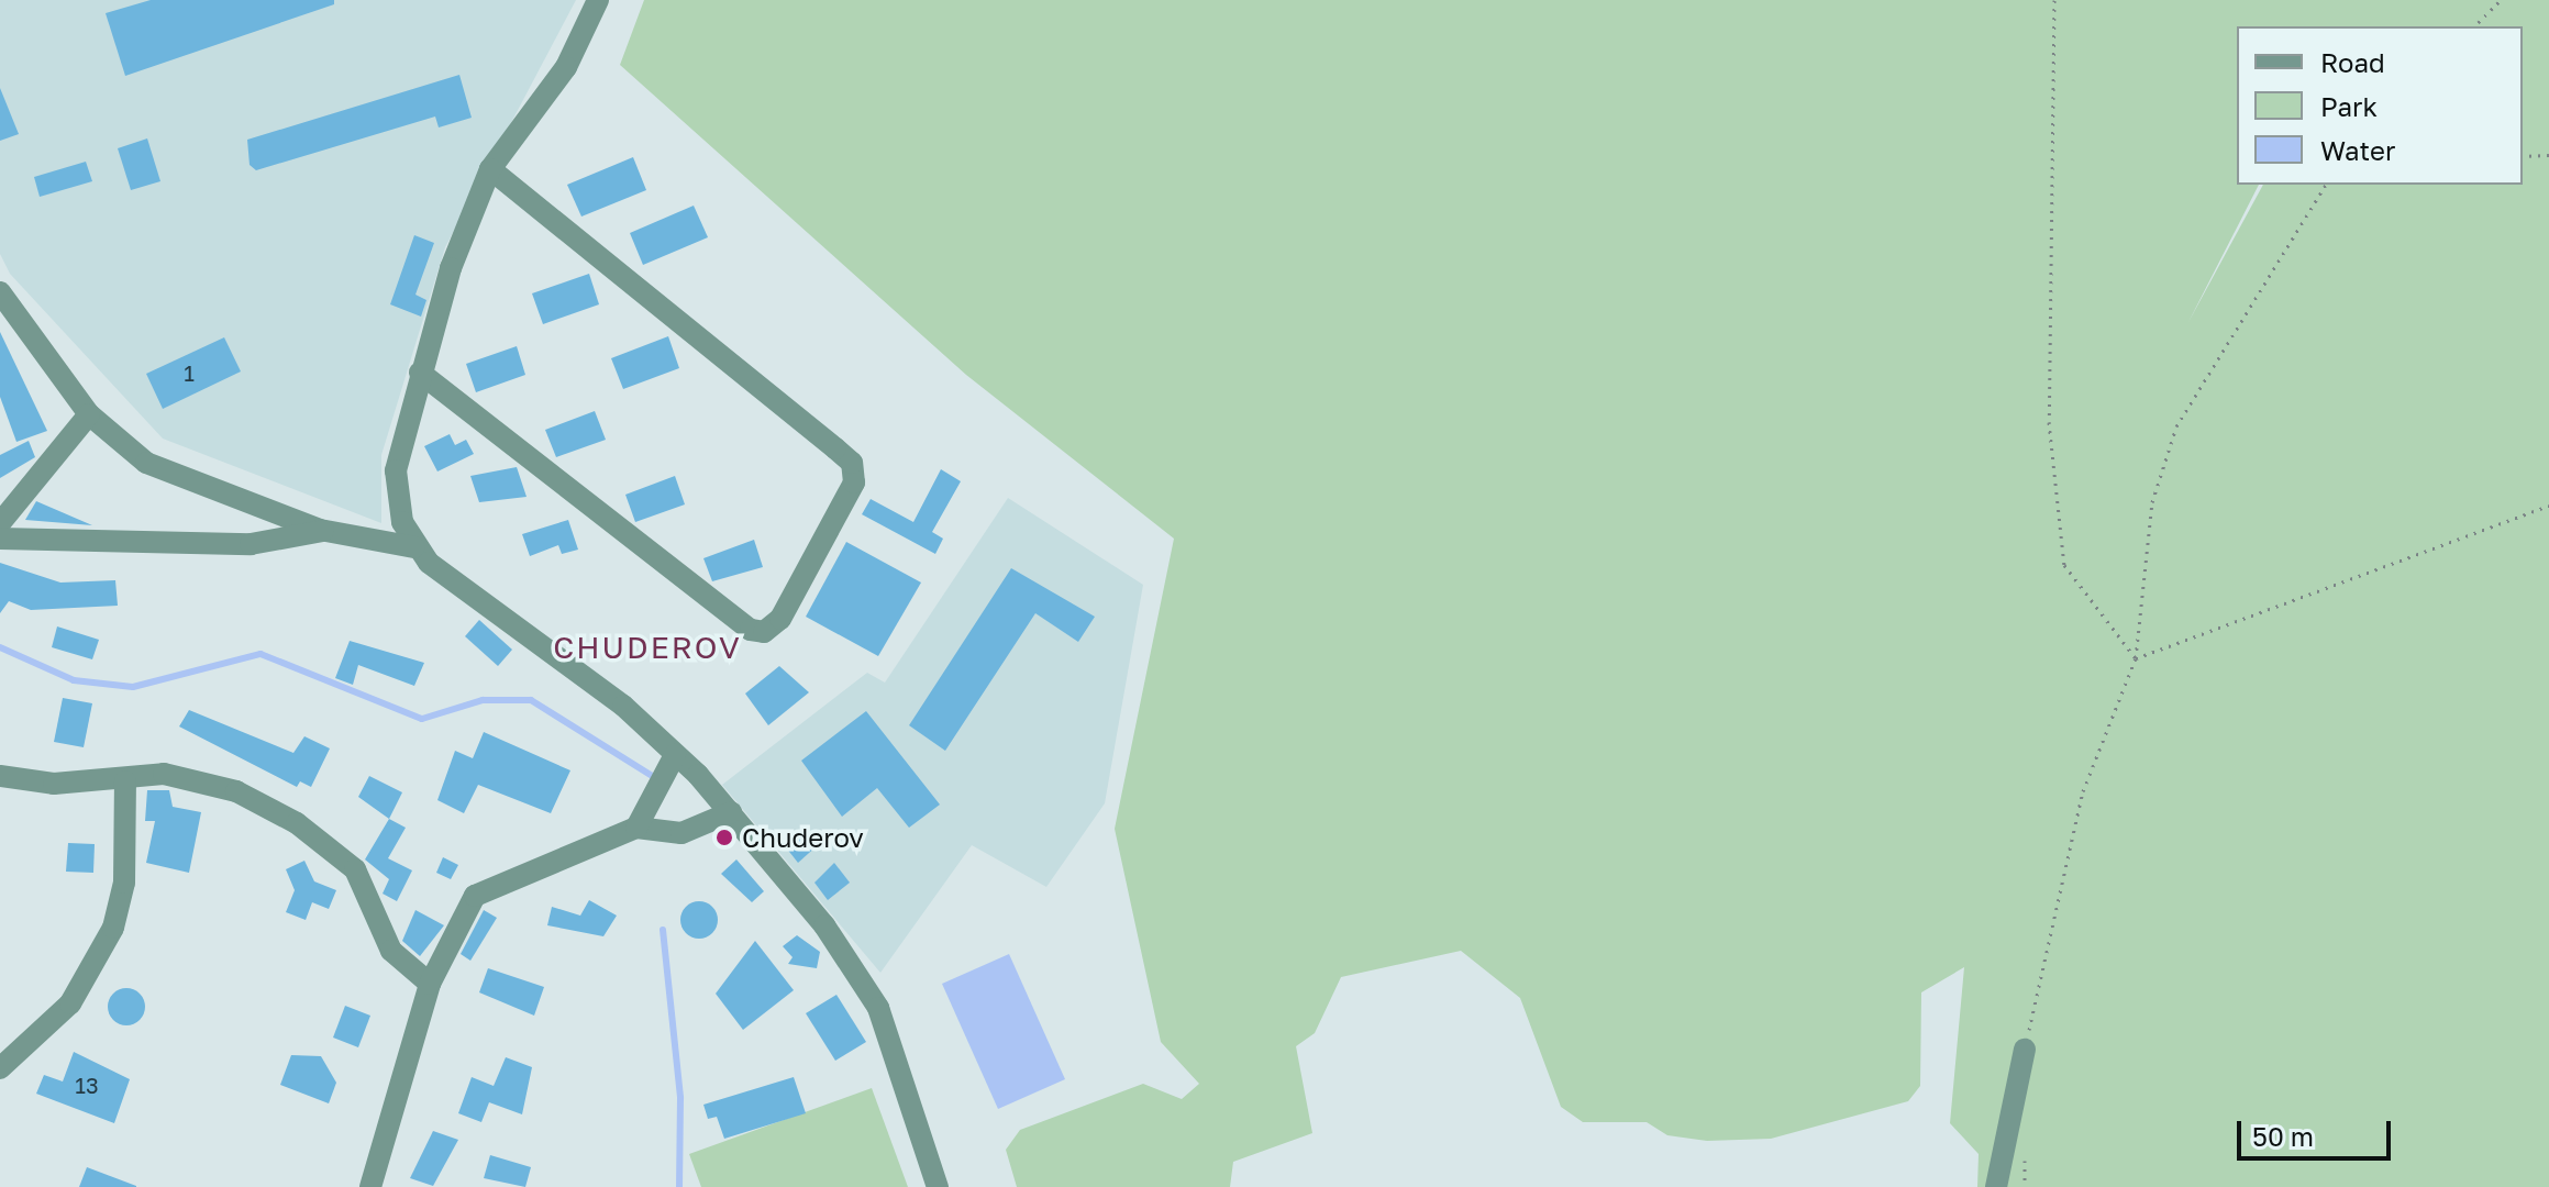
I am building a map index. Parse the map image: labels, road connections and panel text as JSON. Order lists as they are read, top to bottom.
{
  "districts": ["CHUDEROV"],
  "places": ["Chuderov"],
  "house_numbers": ["1", "13"],
  "legend": ["Road", "Park", "Water"],
  "scale_bar": "50 m"
}
